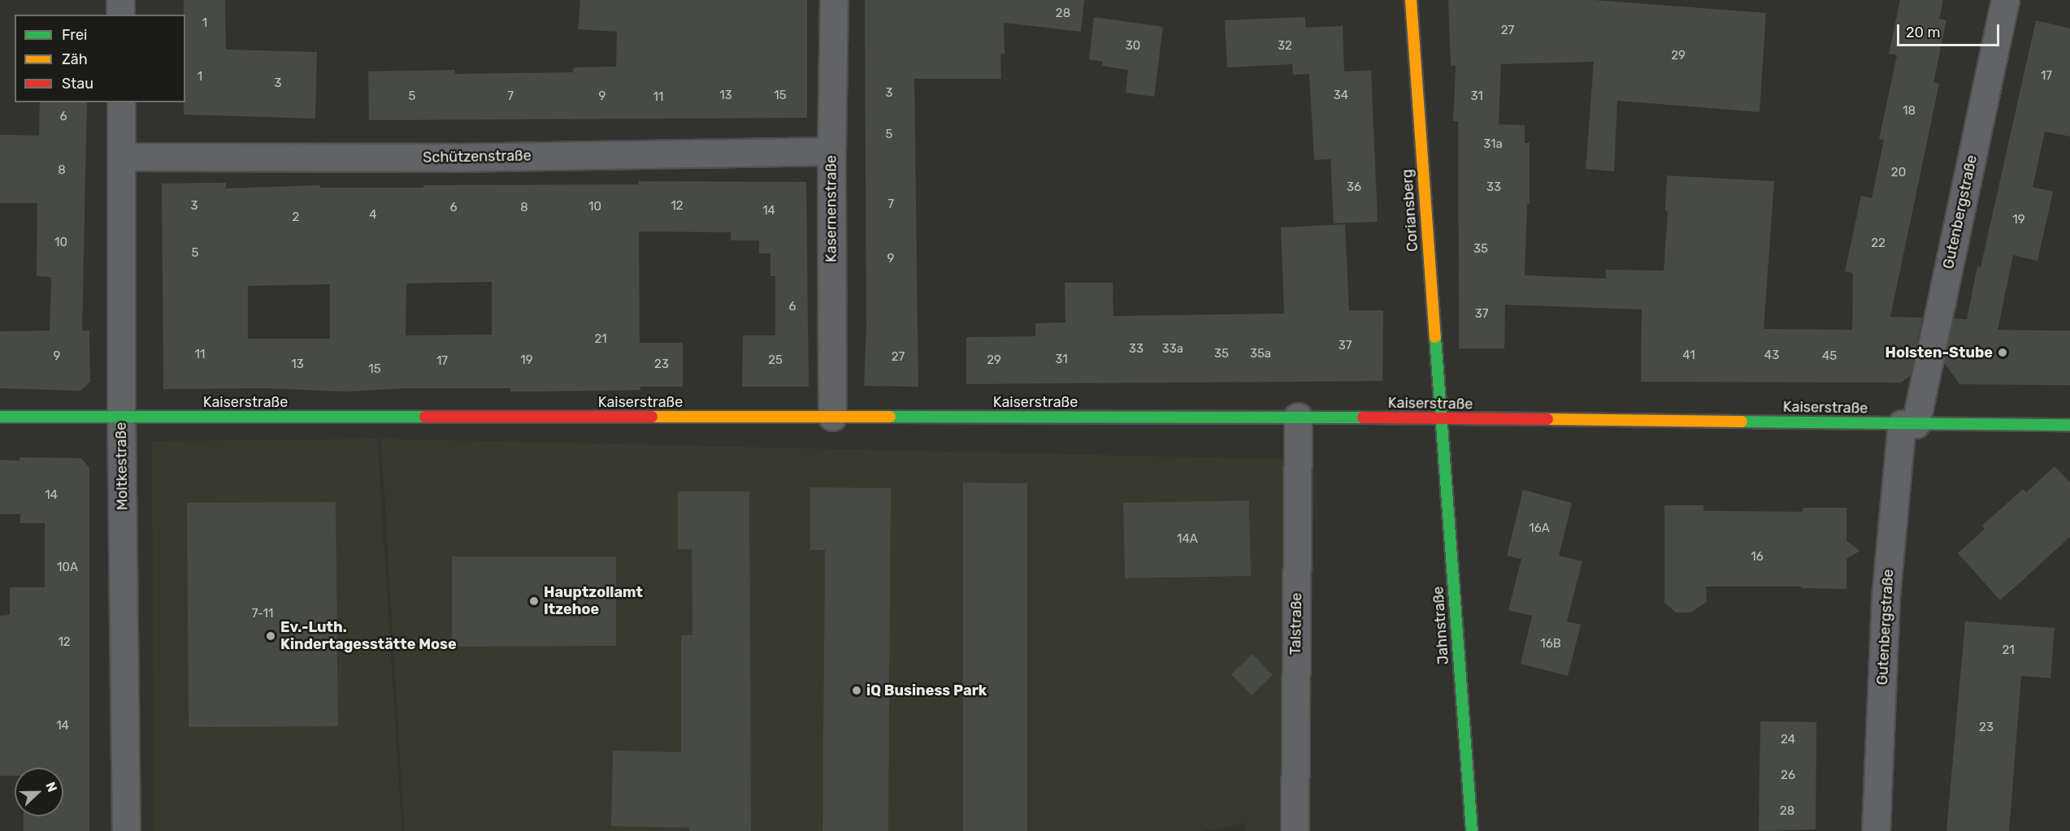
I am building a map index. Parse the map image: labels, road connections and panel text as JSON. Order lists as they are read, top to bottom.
{
  "streets": {
    "main road": ["Coriansberg", "Kaiserstraße", "Jahnstraße"],
    "street": [
      "Schützenstraße",
      "Kasernenstraße",
      "Gutenbergstraße",
      "Moltkestraße",
      "Talstraße"
    ]
  },
  "crossings": [
    ["Schützenstraße", "Kasernenstraße"],
    ["Schützenstraße", "Moltkestraße"],
    ["Kasernenstraße", "Kaiserstraße"],
    ["Coriansberg", "Kaiserstraße"],
    ["Coriansberg", "Jahnstraße"],
    ["Gutenbergstraße", "Kaiserstraße"],
    ["Kaiserstraße", "Moltkestraße"],
    ["Kaiserstraße", "Talstraße"],
    ["Kaiserstraße", "Jahnstraße"]
  ],
  "places": [
    "Holsten-Stube",
    "Hauptzollamt Itzehoe",
    "Ev.-Luth. Kindertagesstätte Mose",
    "iQ Business Park"
  ],
  "house_numbers": [
    "28",
    "1",
    "27",
    "30",
    "32",
    "29",
    "17",
    "1",
    "3",
    "3",
    "13",
    "15",
    "34",
    "5",
    "7",
    "9",
    "31",
    "11",
    "18",
    "6",
    "5",
    "31a",
    "8",
    "20",
    "36",
    "33",
    "7",
    "3",
    "12",
    "10",
    "6",
    "8",
    "14",
    "4",
    "2",
    "19",
    "10",
    "22",
    "35",
    "5",
    "9",
    "6",
    "37",
    "21",
    "37",
    "33",
    "33a",
    "35",
    "35a",
    "11",
    "41",
    "43",
    "9",
    "45",
    "27",
    "31",
    "19",
    "25",
    "29",
    "17",
    "13",
    "23",
    "15",
    "14",
    "16A",
    "14A",
    "16",
    "10A",
    "7-11",
    "12",
    "16B",
    "21",
    "14",
    "23",
    "24",
    "26",
    "28"
  ],
  "legend": ["Frei", "Zäh", "Stau"],
  "scale_bar": "20 m",
  "north": "right"
}
